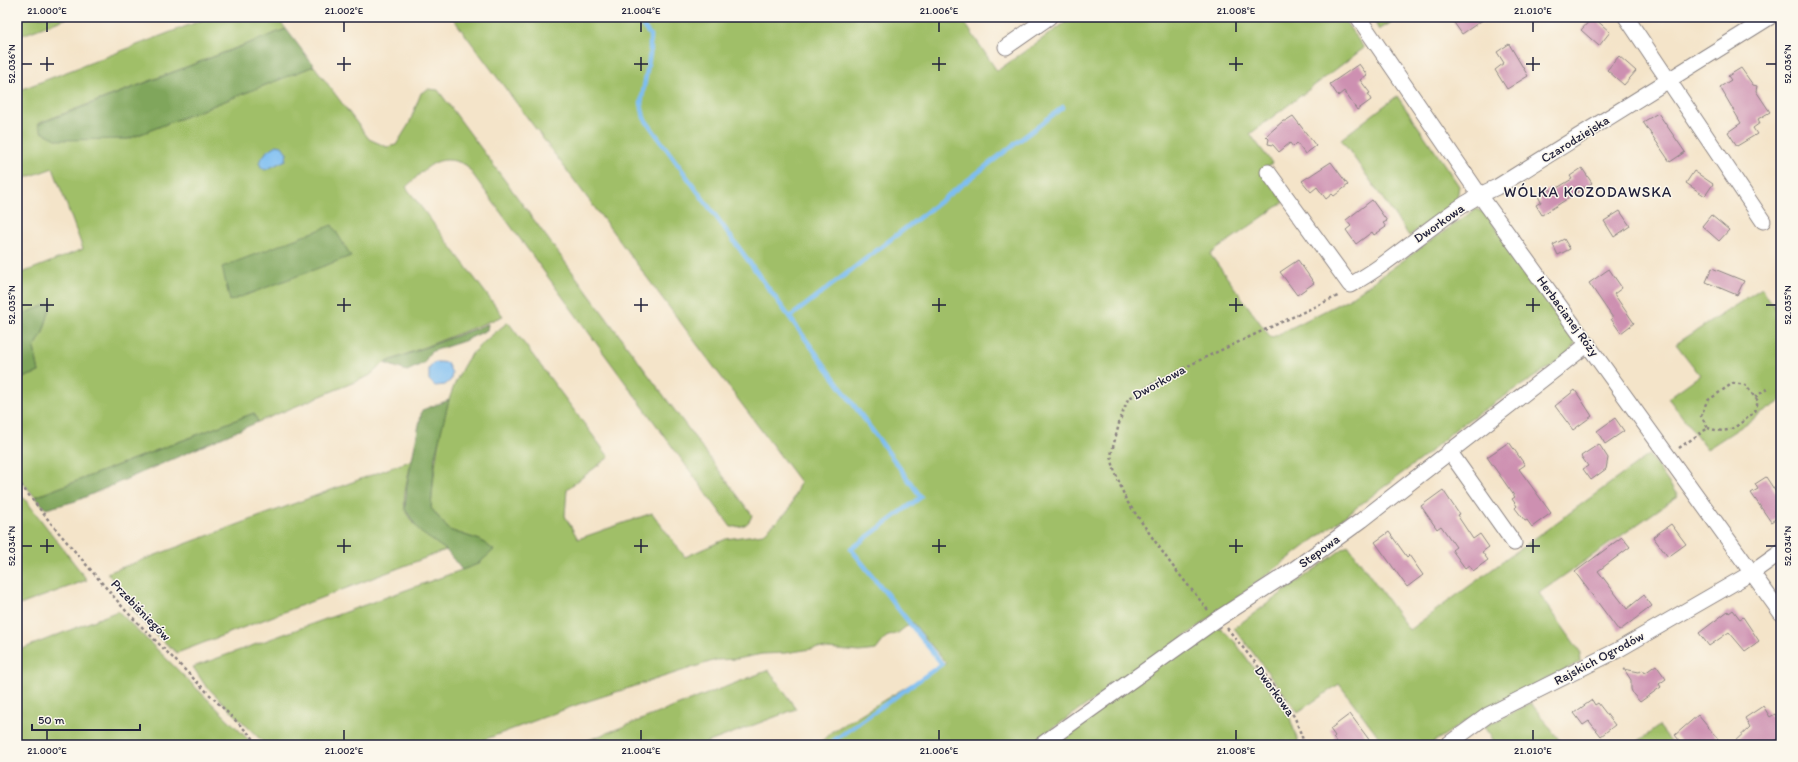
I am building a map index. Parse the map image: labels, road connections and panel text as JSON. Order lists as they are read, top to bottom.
{
  "streets": {
    "street": [
      "Czarodziejska",
      "Dworkowa",
      "Herbacianej Róży",
      "Stepowa",
      "Rajskich Ogrodów"
    ],
    "path": ["Przebiśniegów"]
  },
  "crossings": [
    ["Czarodziejska", "Dworkowa"],
    ["Czarodziejska", "Herbacianej Róży"],
    ["Dworkowa", "Herbacianej Róży"],
    ["Dworkowa", "Stepowa"],
    ["Herbacianej Róży", "Stepowa"],
    ["Herbacianej Róży", "Rajskich Ogrodów"]
  ],
  "districts": ["WÓLKA KOZODAWSKA"],
  "scale_bar": "50 m",
  "coordinates": [
    "21.000°E",
    "21.002°E",
    "21.004°E",
    "21.006°E",
    "21.008°E",
    "21.010°E",
    "52.036°N",
    "52.035°N",
    "52.034°N"
  ]
}
